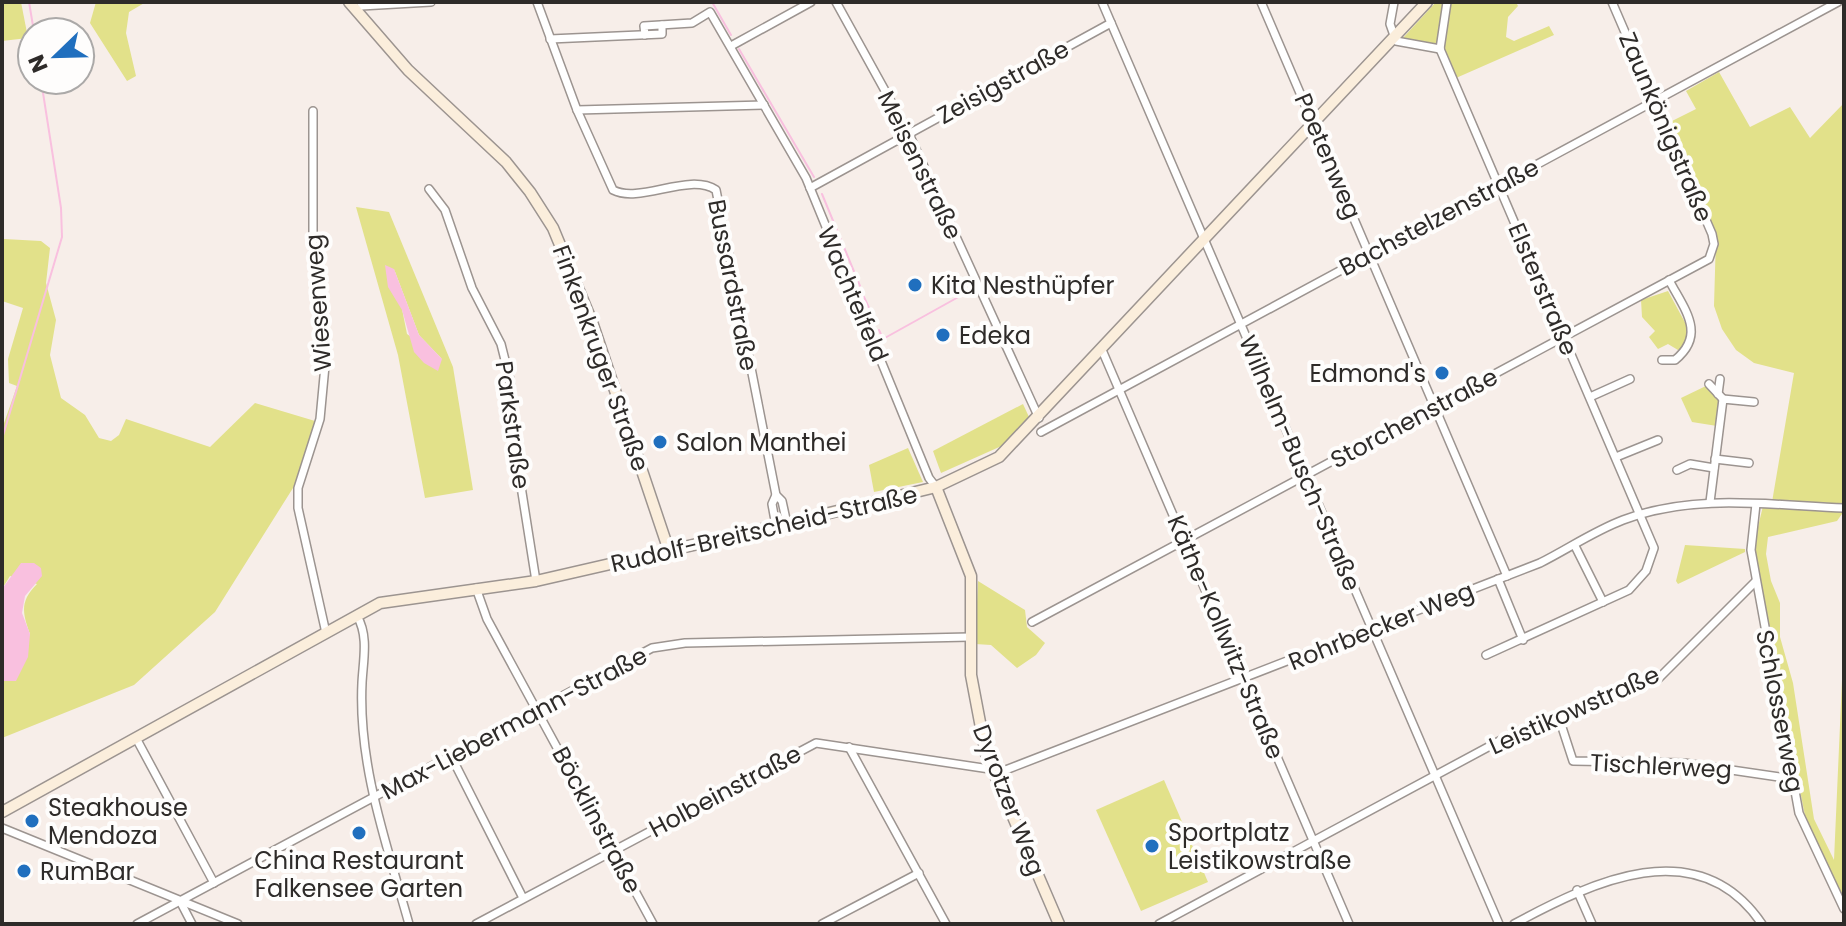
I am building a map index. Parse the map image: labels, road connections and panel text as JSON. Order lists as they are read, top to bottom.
{
  "streets": {
    "street": [
      "Zeisigstraße",
      "Zaunkönigstraße",
      "Poetenweg",
      "Meisenstraße",
      "Bachstelzenstraße",
      "Bussardstraße",
      "Elsterstraße",
      "Wachtelfeld",
      "Wiesenweg",
      "Finkenkruger Straße",
      "Storchenstraße",
      "Parkstraße",
      "Wilhelm-Busch-Straße",
      "Rudolf-Breitscheid-Straße",
      "Rohrbecker Weg",
      "Käthe-Kollwitz-Straße",
      "Leistikowstraße",
      "Schlosserweg",
      "Max-Liebermann-Straße",
      "Tischlerweg",
      "Holbeinstraße",
      "Dyrotzer Weg",
      "Böcklinstraße"
    ]
  },
  "crossings": [
    ["Zeisigstraße", "Meisenstraße"],
    ["Zeisigstraße", "Wachtelfeld"],
    ["Zeisigstraße", "Wilhelm-Busch-Straße"],
    ["Zaunkönigstraße", "Bachstelzenstraße"],
    ["Zaunkönigstraße", "Storchenstraße"],
    ["Poetenweg", "Bachstelzenstraße"],
    ["Poetenweg", "Storchenstraße"],
    ["Poetenweg", "Rudolf-Breitscheid-Straße"],
    ["Poetenweg", "Rohrbecker Weg"],
    ["Meisenstraße", "Rudolf-Breitscheid-Straße"],
    ["Bachstelzenstraße", "Elsterstraße"],
    ["Bachstelzenstraße", "Wilhelm-Busch-Straße"],
    ["Bachstelzenstraße", "Käthe-Kollwitz-Straße"],
    ["Bussardstraße", "Wachtelfeld"],
    ["Bussardstraße", "Rudolf-Breitscheid-Straße"],
    ["Elsterstraße", "Storchenstraße"],
    ["Elsterstraße", "Rohrbecker Weg"],
    ["Wachtelfeld", "Rudolf-Breitscheid-Straße"],
    ["Wachtelfeld", "Dyrotzer Weg"],
    ["Wiesenweg", "Rudolf-Breitscheid-Straße"],
    ["Finkenkruger Straße", "Rudolf-Breitscheid-Straße"],
    ["Storchenstraße", "Wilhelm-Busch-Straße"],
    ["Storchenstraße", "Käthe-Kollwitz-Straße"],
    ["Parkstraße", "Rudolf-Breitscheid-Straße"],
    ["Wilhelm-Busch-Straße", "Rudolf-Breitscheid-Straße"],
    ["Wilhelm-Busch-Straße", "Rohrbecker Weg"],
    ["Wilhelm-Busch-Straße", "Leistikowstraße"],
    ["Rudolf-Breitscheid-Straße", "Käthe-Kollwitz-Straße"],
    ["Rudolf-Breitscheid-Straße", "Dyrotzer Weg"],
    ["Rudolf-Breitscheid-Straße", "Böcklinstraße"],
    ["Rohrbecker Weg", "Käthe-Kollwitz-Straße"],
    ["Rohrbecker Weg", "Schlosserweg"],
    ["Rohrbecker Weg", "Holbeinstraße"],
    ["Rohrbecker Weg", "Dyrotzer Weg"],
    ["Käthe-Kollwitz-Straße", "Leistikowstraße"],
    ["Leistikowstraße", "Schlosserweg"],
    ["Leistikowstraße", "Tischlerweg"],
    ["Schlosserweg", "Tischlerweg"],
    ["Max-Liebermann-Straße", "Dyrotzer Weg"],
    ["Max-Liebermann-Straße", "Böcklinstraße"],
    ["Holbeinstraße", "Dyrotzer Weg"],
    ["Holbeinstraße", "Böcklinstraße"]
  ],
  "places": [
    "Kita Nesthüpfer",
    "Edeka",
    "Edmond's",
    "Salon Manthei",
    "Steakhouse Mendoza",
    "China Restaurant Falkensee Garten",
    "Sportplatz Leistikowstraße",
    "RumBar"
  ],
  "north": "bottom left"
}
